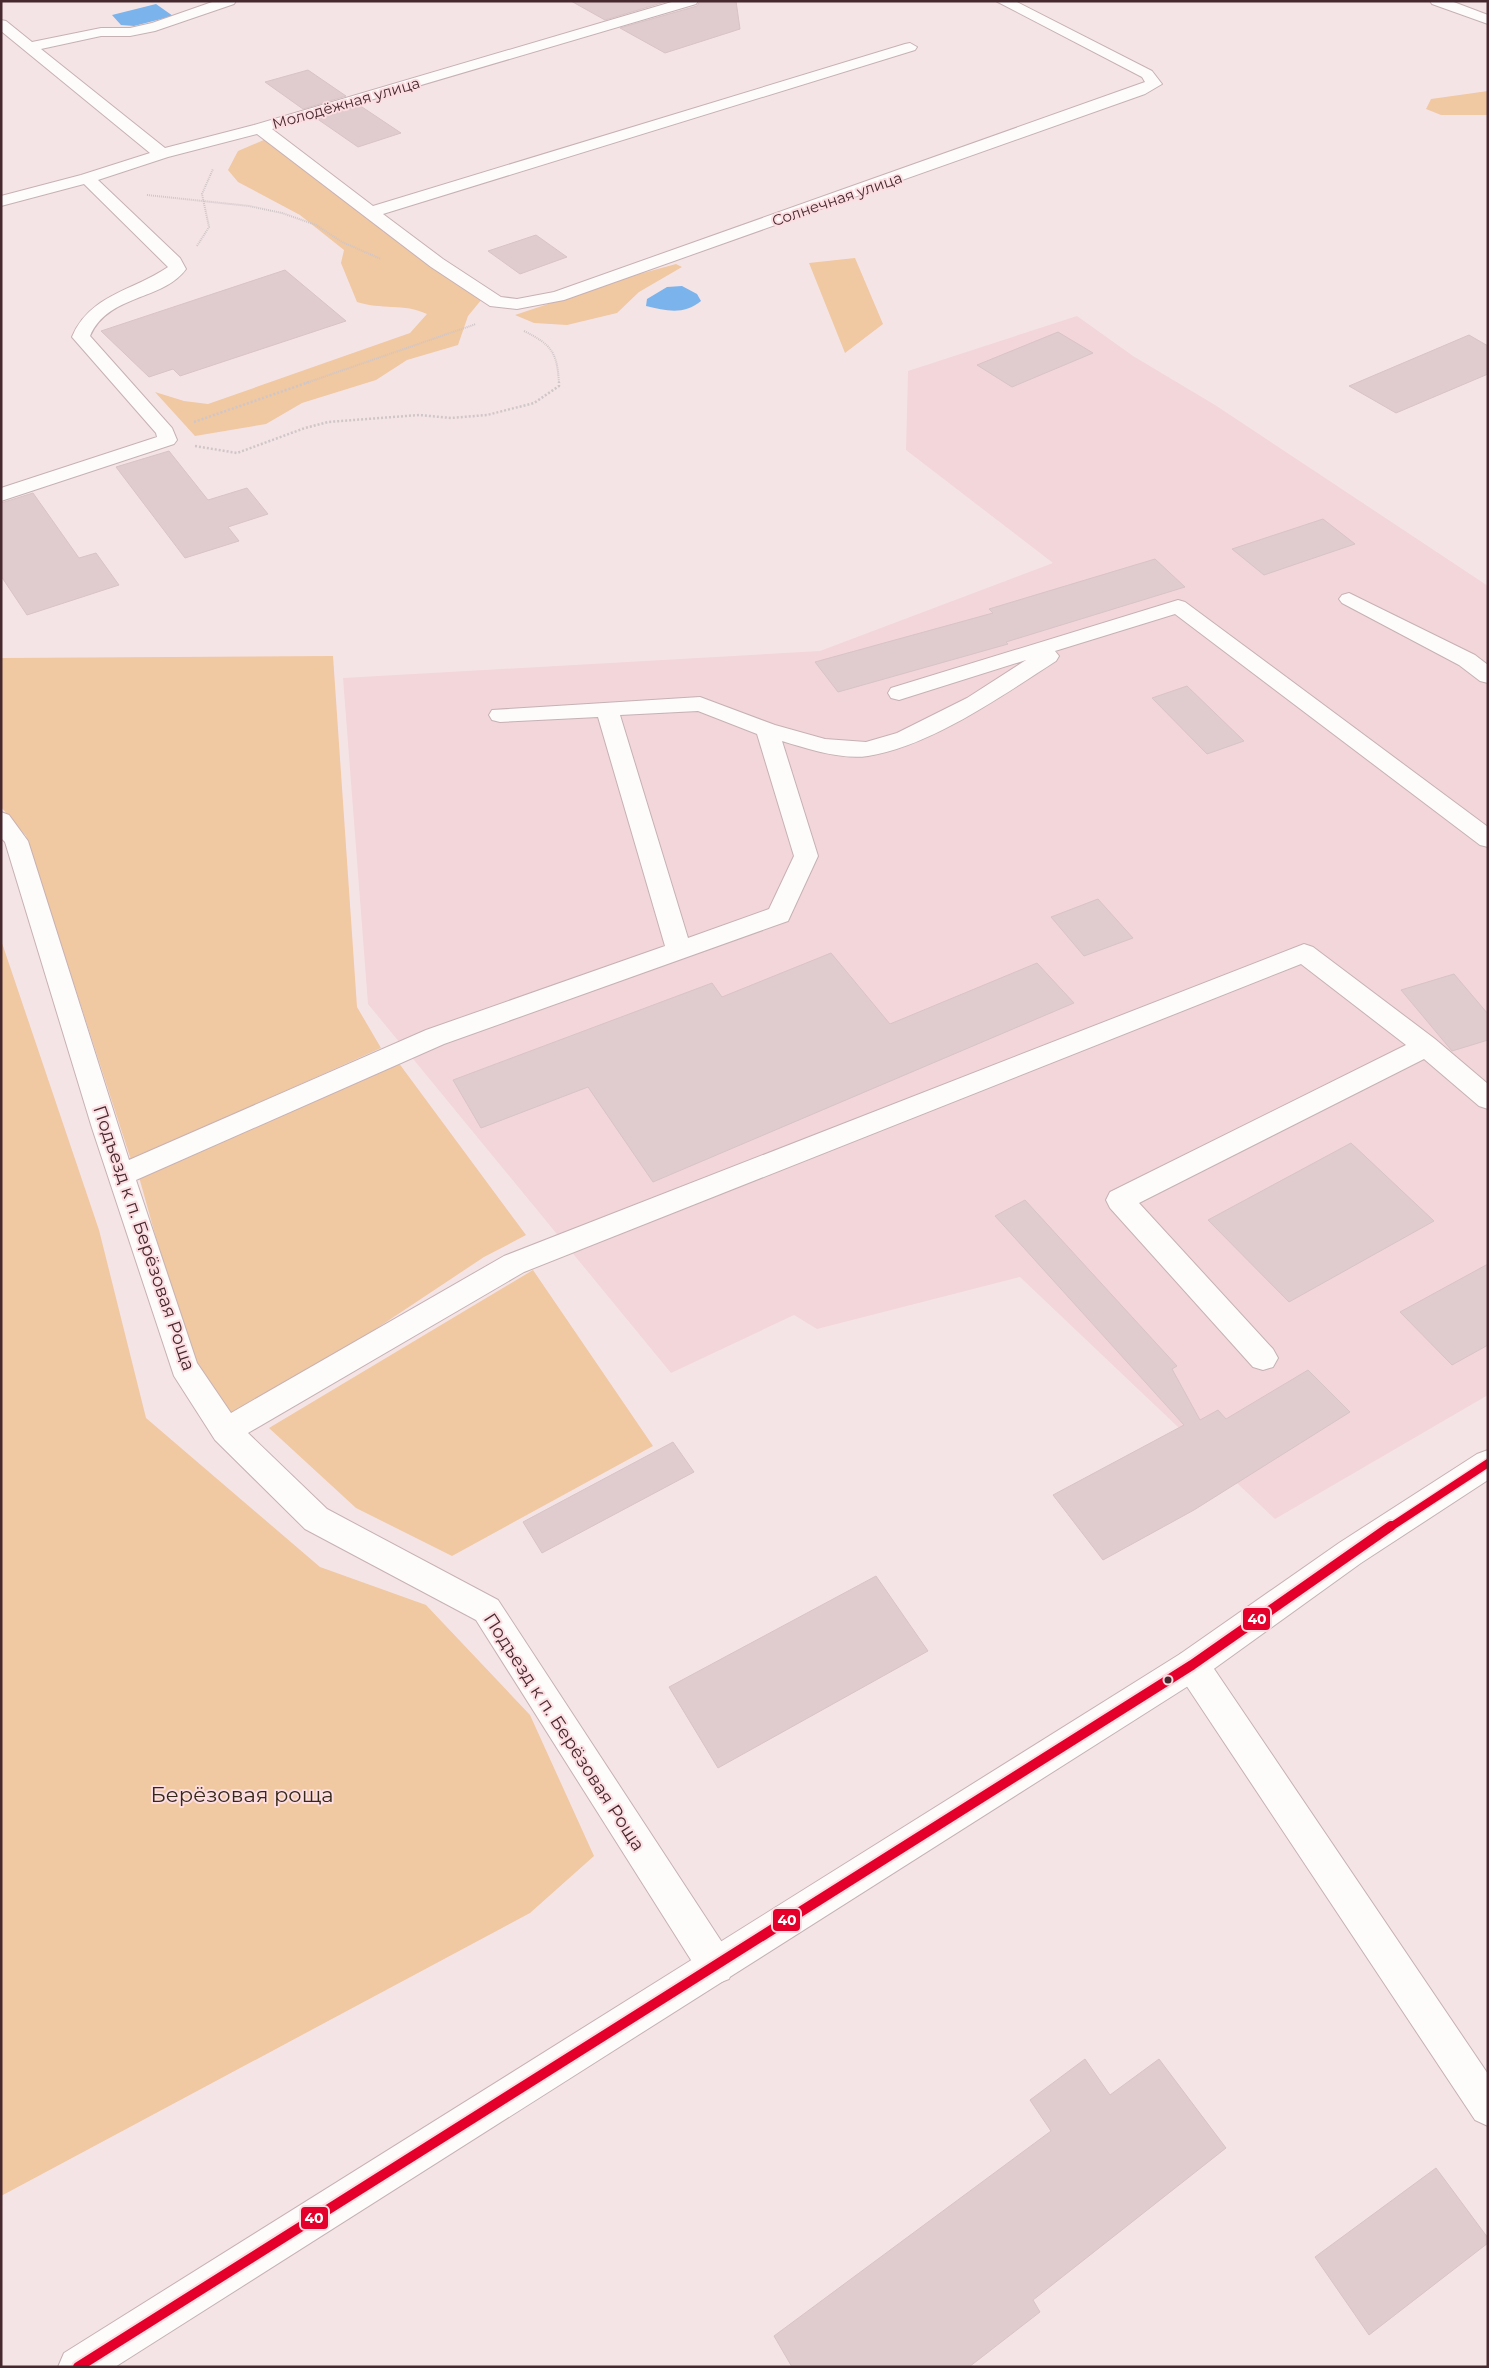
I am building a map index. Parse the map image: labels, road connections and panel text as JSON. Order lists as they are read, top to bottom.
{
  "streets": {
    "street": ["Молодёжная улица", "Солнечная улица", "Подъезд к п. Берёзовая Роща"]
  },
  "parks": ["Берёзовая роща"],
  "lines": ["transit line 40"]
}
